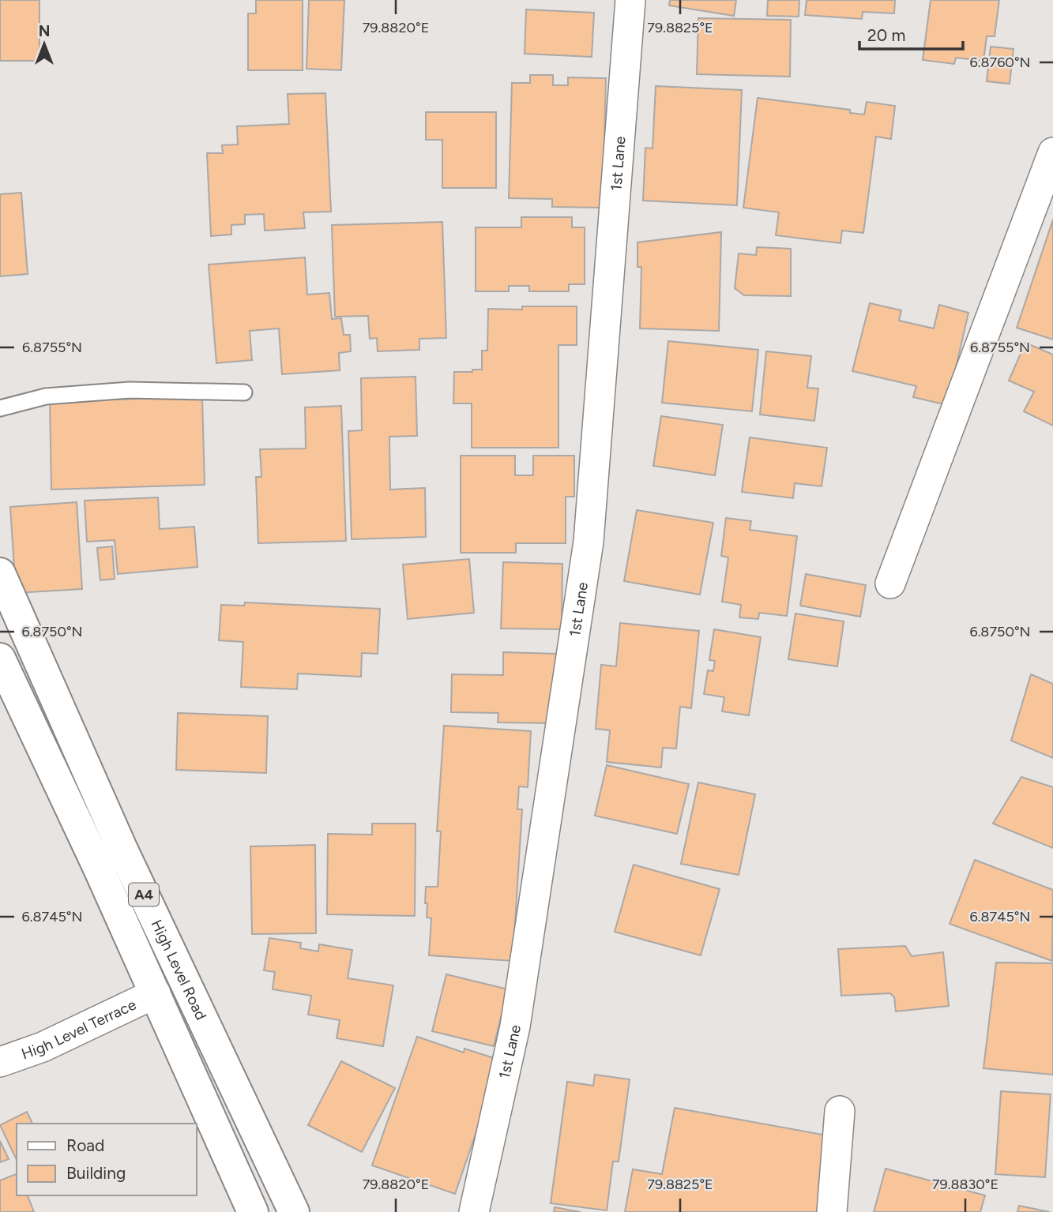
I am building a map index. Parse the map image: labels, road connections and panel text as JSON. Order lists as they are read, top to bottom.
{
  "streets": {
    "highway": ["A4", "High Level Road"],
    "street": ["1st Lane", "High Level Terrace"]
  },
  "crossings": [
    ["High Level Road", "High Level Terrace"]
  ],
  "legend": ["Road", "Building"],
  "scale_bar": "20 m",
  "north": "top",
  "coordinates": [
    "79.8820°E",
    "79.8825°E",
    "6.8760°N",
    "6.8755°N",
    "6.8750°N",
    "6.8745°N",
    "79.8830°E"
  ]
}
